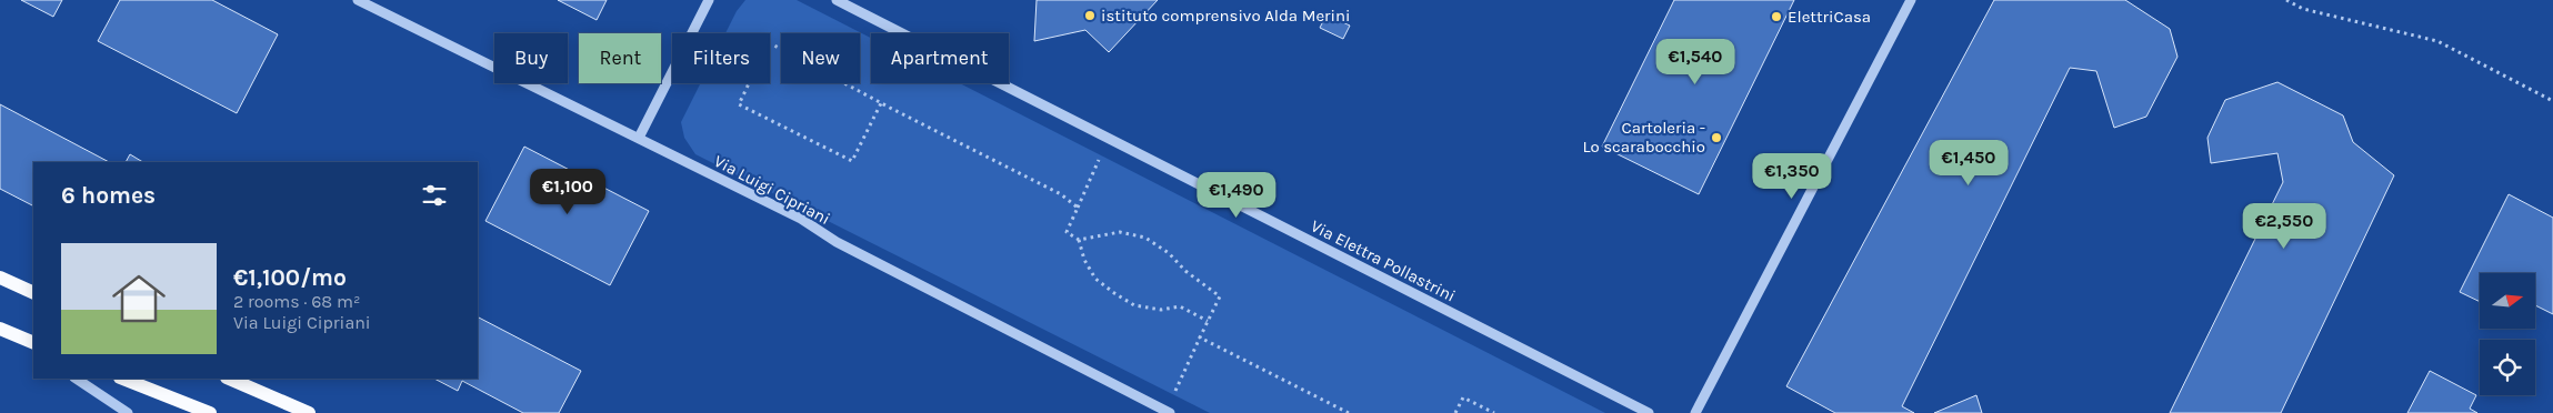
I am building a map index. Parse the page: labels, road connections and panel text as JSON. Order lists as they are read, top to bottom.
{
  "streets": {
    "street": ["Via Luigi Cipriani", "Via Elettra Pollastrini"]
  },
  "places": ["istituto comprensivo Alda Merini", "ElettriCasa", "Cartoleria - Lo scarabocchio"],
  "north": "right",
  "page": {
    "chip": [
      "Buy",
      "Rent",
      "Filters",
      "New",
      "Apartment"
    ],
    "price": [
      "€1,540",
      "€1,450",
      "€1,350",
      "€1,100",
      "€1,490",
      "€2,550"
    ],
    "heading": "6 homes",
    "list": [
      {
        "name": "€1,100/mo",
        "note": "2 rooms · 68 m² · Via Luigi Cipriani"
      }
    ]
  }
}
